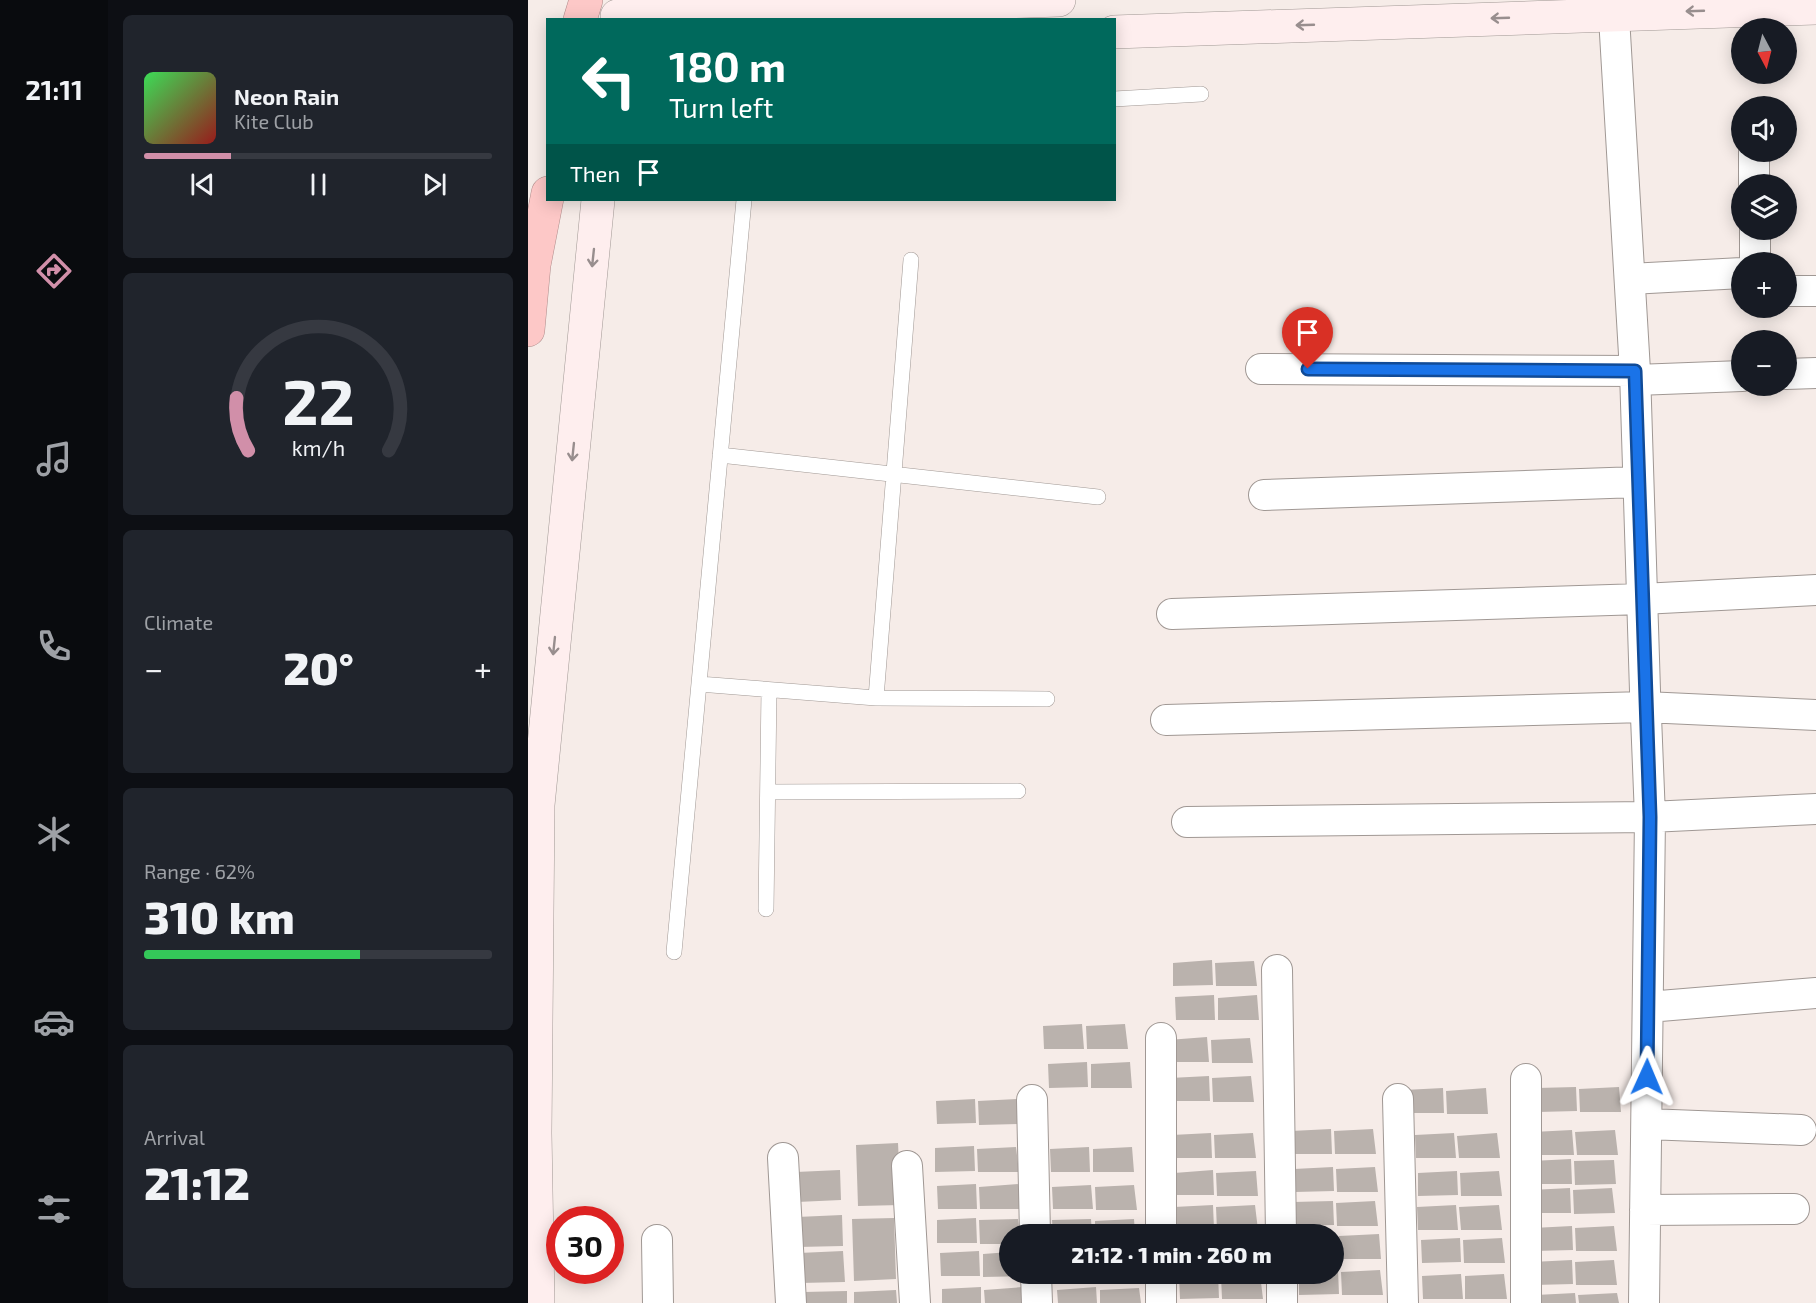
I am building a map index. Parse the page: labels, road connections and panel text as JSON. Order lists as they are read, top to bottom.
{
  "north": "bottom",
  "page": {
    "tabs": "21:11",
    "map_buttons": ["+", "−"],
    "turn": ["180 m", "Turn left"],
    "song": ["Neon Rain", "Kite Club"],
    "then": "Then",
    "tile": [
      "Climate",
      ["Range · 62%", "310 km"],
      ["Arrival", "21:12"]
    ],
    "heat": ["−", "20°", "+"],
    "limit": "30",
    "trip": "21:12 · 1 min · 260 m",
    "gauge": ["22", "km/h"]
  }
}
